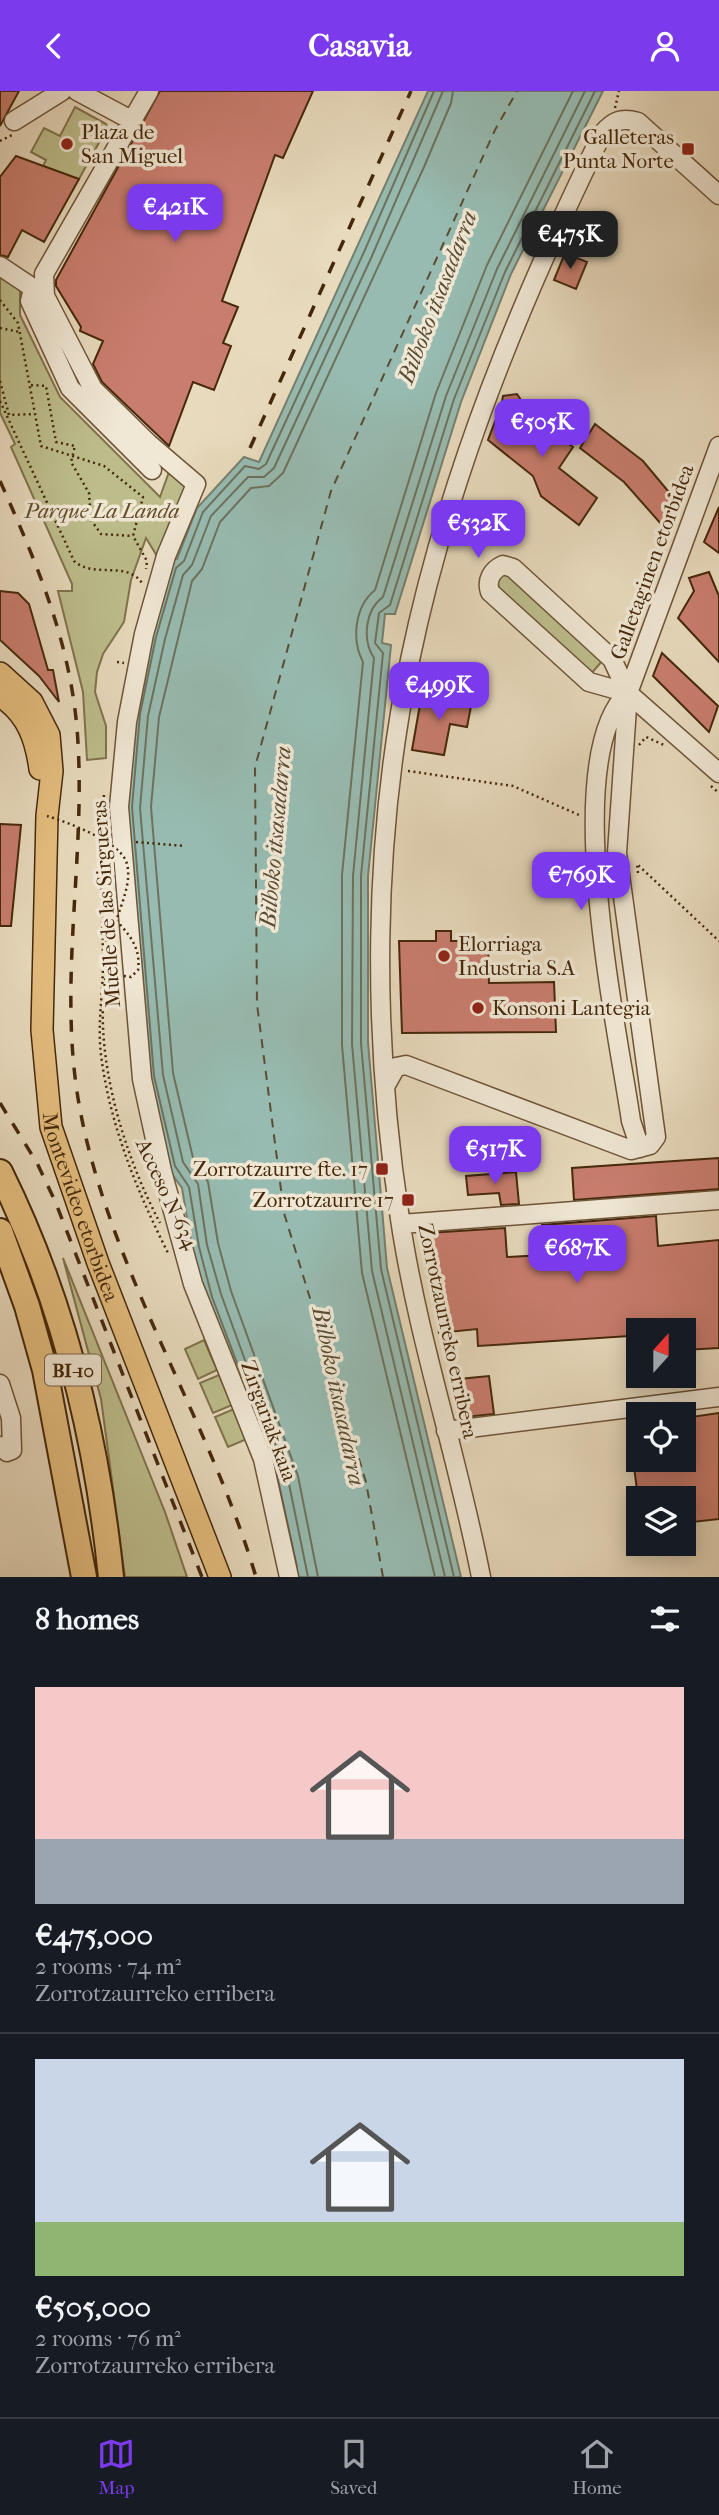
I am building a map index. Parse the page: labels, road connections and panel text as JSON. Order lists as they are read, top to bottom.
{
  "streets": {
    "highway": ["BI-10"],
    "main road": ["Montevideo etorbidea"],
    "street": [
      "Galletaginen etorbidea",
      "Muelle de las Sirgueras",
      "Zorrotzaurreko erribera",
      "Zirgariak kaia"
    ],
    "path": ["Acceso N-634"]
  },
  "crossings": [
    ["Muelle de las Sirgueras", "Zirgariak kaia"],
    ["Acceso N-634", "Montevideo etorbidea"]
  ],
  "water": ["Bilboko itsasadarra"],
  "parks": ["Parque La Landa"],
  "places": {
    "other": ["Plaza de San Miguel", "Elorriaga Industria S.A", "Konsoni Lantegia"],
    "transit": ["Galleteras Punta Norte", "Zorrotzaurre fte. 17", "Zorrotzaurre 17"]
  },
  "north": "top",
  "page": {
    "header": "Casavia",
    "price": [
      "€421K",
      "€475K",
      "€505K",
      "€532K",
      "€499K",
      "€769K",
      "€517K",
      "€687K"
    ],
    "heading": "8 homes",
    "list": [
      {
        "name": "€475,000",
        "note": "2 rooms · 74 m² · Zorrotzaurreko erribera"
      },
      {
        "name": "€505,000",
        "note": "2 rooms · 76 m² · Zorrotzaurreko erribera"
      }
    ],
    "tabs": ["Map", "Saved", "Home"]
  }
}
